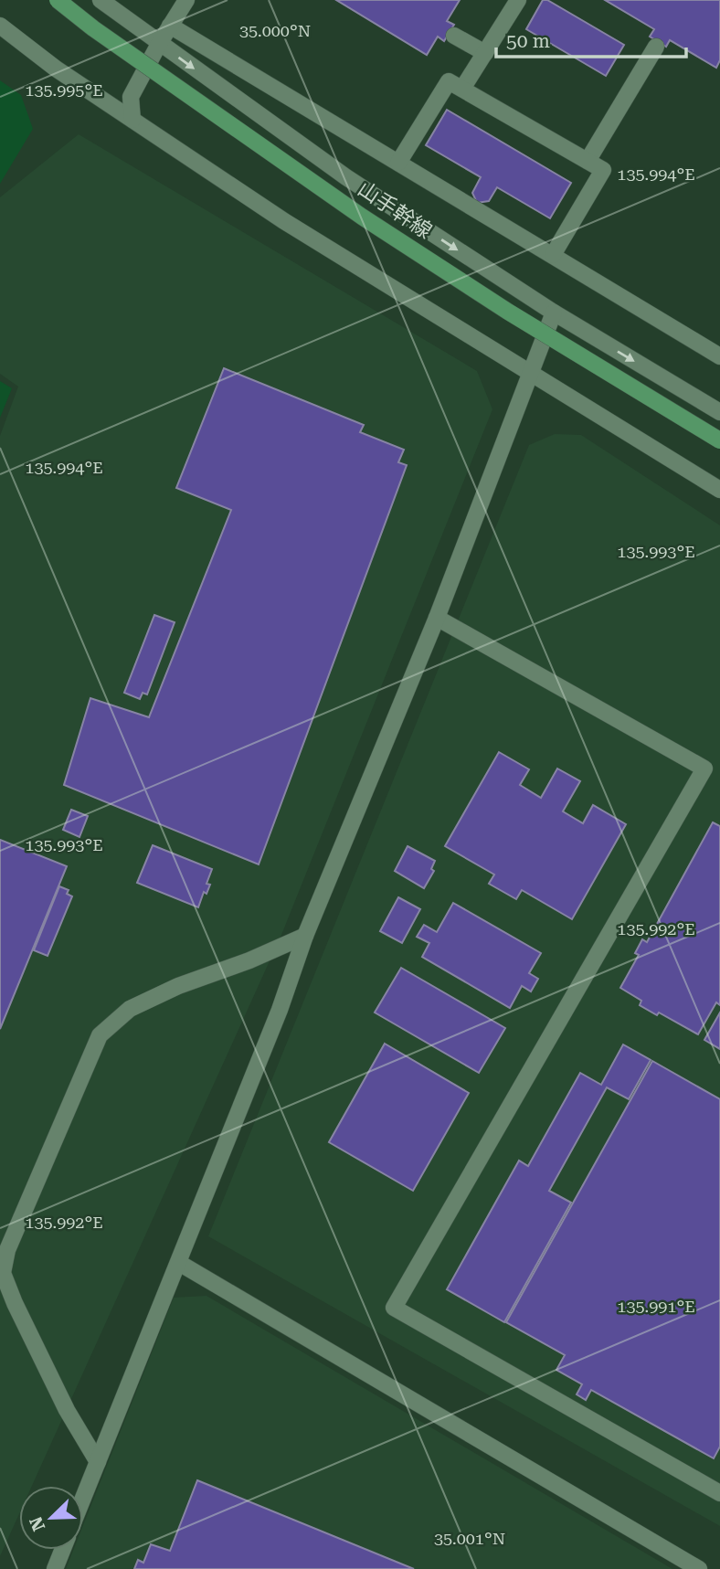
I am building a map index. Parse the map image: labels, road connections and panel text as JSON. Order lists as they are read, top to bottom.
{
  "streets": {
    "main road": ["山手幹線"]
  },
  "scale_bar": "50 m",
  "north": "bottom left",
  "coordinates": [
    "35.000°N",
    "135.995°E",
    "135.994°E",
    "135.993°E",
    "135.992°E",
    "135.991°E",
    "35.001°N"
  ]
}
